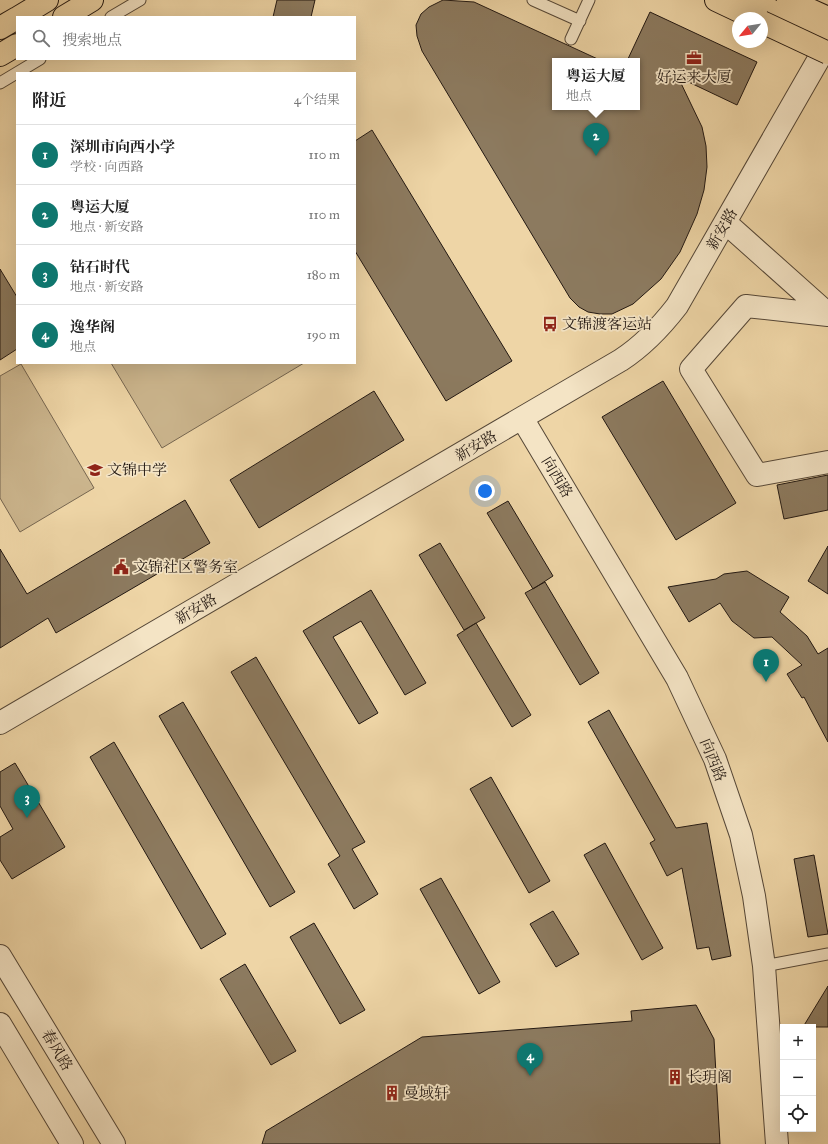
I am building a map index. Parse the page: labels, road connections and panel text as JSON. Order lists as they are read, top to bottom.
{
  "streets": {
    "street": ["新安路", "向西路", "春风路"]
  },
  "crossings": [
    ["新安路", "向西路"]
  ],
  "places": {
    "office": ["好运来大厦"],
    "bus stop": ["文锦渡客运站"],
    "school or university": ["文锦中学"],
    "public building": ["文锦社区警务室"],
    "building": ["长玥阁", "曼域轩"]
  },
  "north": "bottom left",
  "page": {
    "search": "搜索地点",
    "popup": ["粤运大厦", "地点"],
    "heading": ["附近", "4个结果"],
    "pins": [
      "2",
      "1",
      "3",
      "4"
    ],
    "list": [
      {
        "mark": "1",
        "name": "深圳市向西小学",
        "note": "学校 · 向西路",
        "value": "110 m"
      },
      {
        "mark": "2",
        "name": "粤运大厦",
        "note": "地点 · 新安路",
        "value": "110 m"
      },
      {
        "mark": "3",
        "name": "钻石时代",
        "note": "地点 · 新安路",
        "value": "180 m"
      },
      {
        "mark": "4",
        "name": "逸华阁",
        "note": "地点",
        "value": "190 m"
      }
    ],
    "map_buttons": ["+", "−"]
  }
}
